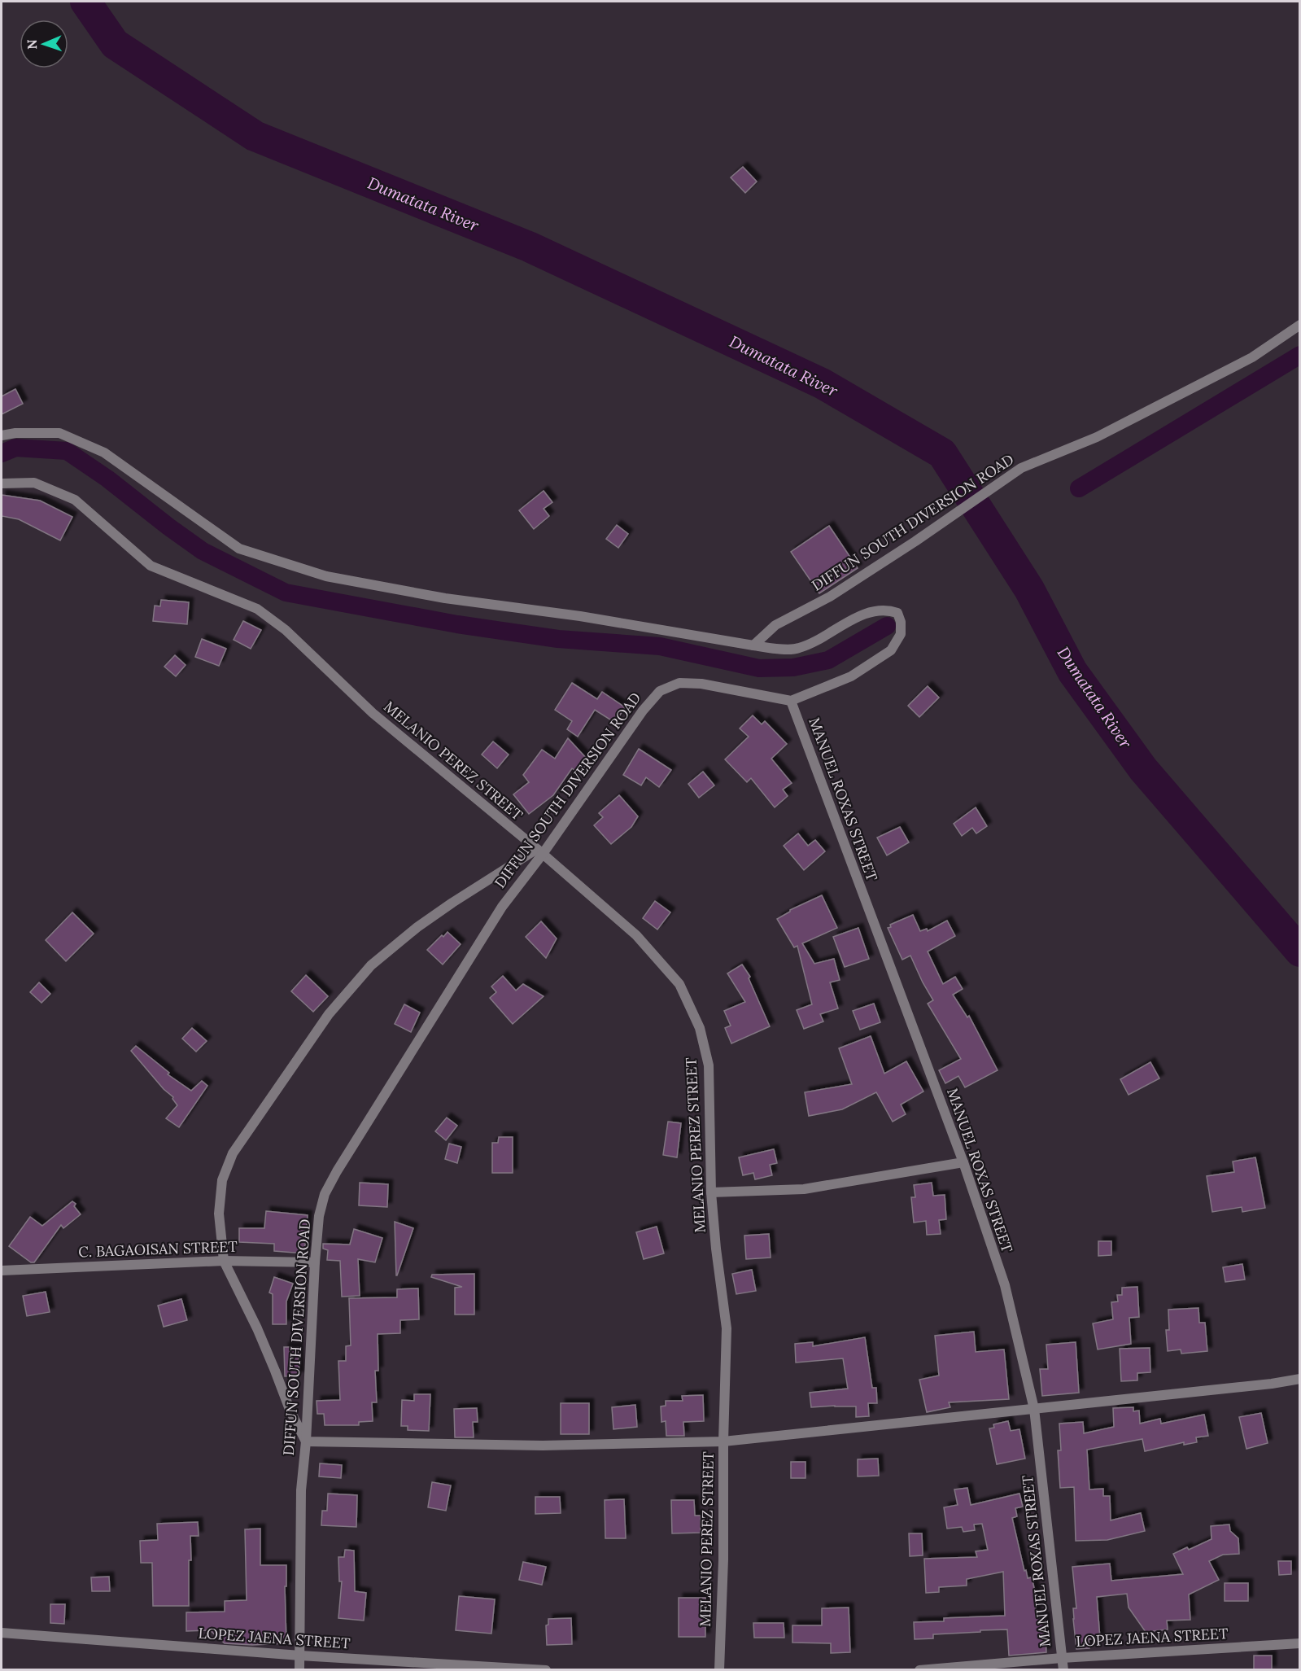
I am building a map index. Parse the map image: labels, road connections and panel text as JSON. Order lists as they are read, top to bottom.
{
  "streets": {
    "street": [
      "DIFFUN SOUTH DIVERSION ROAD",
      "MELANIO PEREZ STREET",
      "MANUEL ROXAS STREET",
      "C. BAGAOISAN STREET",
      "LOPEZ JAENA STREET"
    ]
  },
  "crossings": [
    ["DIFFUN SOUTH DIVERSION ROAD", "MELANIO PEREZ STREET"],
    ["DIFFUN SOUTH DIVERSION ROAD", "MANUEL ROXAS STREET"],
    ["DIFFUN SOUTH DIVERSION ROAD", "C. BAGAOISAN STREET"],
    ["DIFFUN SOUTH DIVERSION ROAD", "LOPEZ JAENA STREET"],
    ["MANUEL ROXAS STREET", "LOPEZ JAENA STREET"]
  ],
  "water": ["Dumatata River"],
  "north": "left"
}
